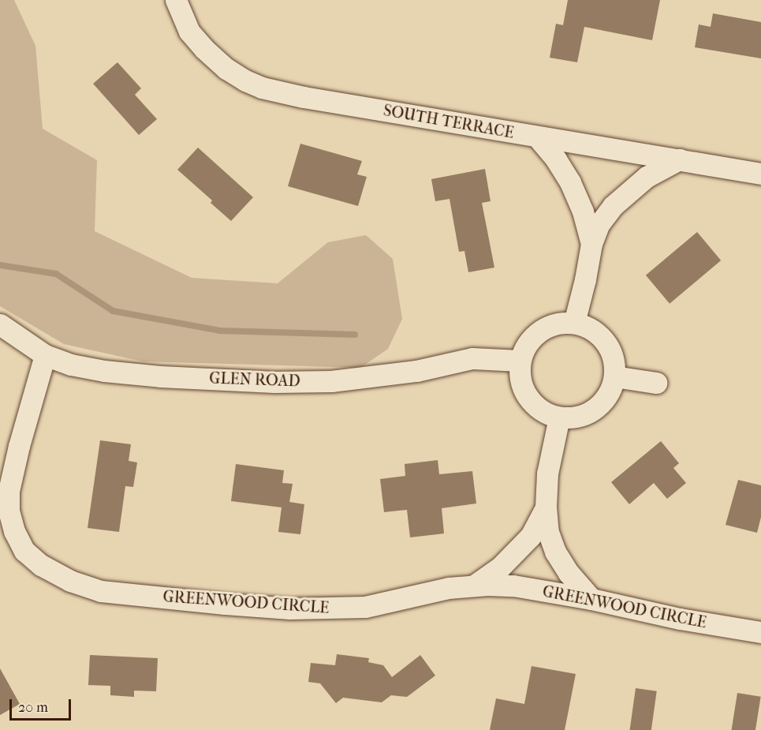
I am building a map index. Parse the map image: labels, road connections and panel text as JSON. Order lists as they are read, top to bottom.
{
  "streets": {
    "street": ["SOUTH TERRACE", "GLEN ROAD", "GREENWOOD CIRCLE"]
  },
  "crossings": [
    ["GLEN ROAD", "GREENWOOD CIRCLE"]
  ],
  "scale_bar": "20 m"
}
